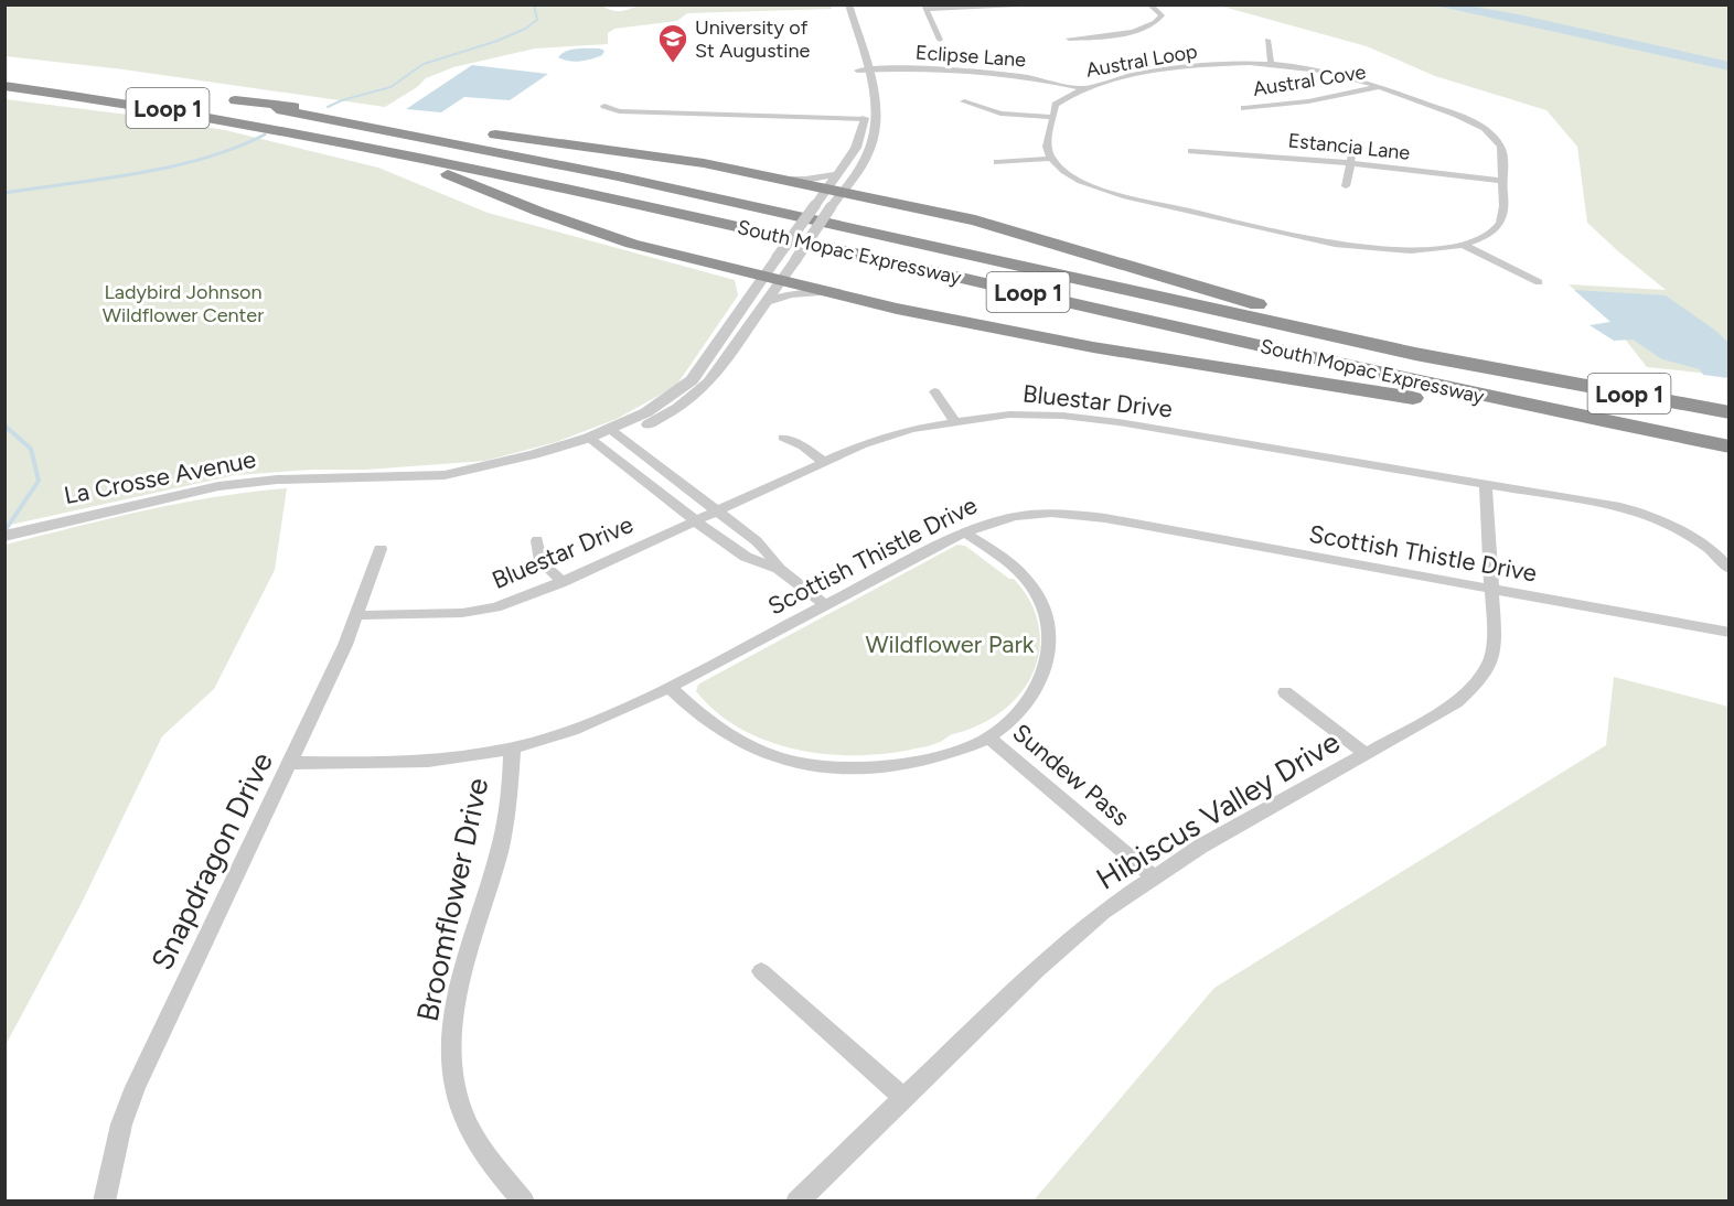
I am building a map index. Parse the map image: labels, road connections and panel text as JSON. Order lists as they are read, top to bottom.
{
  "streets": {
    "highway": ["Loop 1", "South Mopac Expressway"],
    "street": [
      "Eclipse Lane",
      "Austral Loop",
      "Austral Cove",
      "Estancia Lane",
      "Bluestar Drive",
      "La Crosse Avenue",
      "Scottish Thistle Drive",
      "Sundew Pass",
      "Hibiscus Valley Drive",
      "Snapdragon Drive",
      "Broomflower Drive"
    ]
  },
  "crossings": [
    ["Eclipse Lane", "Austral Loop"],
    ["Eclipse Lane", "La Crosse Avenue"],
    ["Austral Loop", "Austral Cove"],
    ["Austral Loop", "Estancia Lane"],
    ["South Mopac Expressway", "La Crosse Avenue"],
    ["Bluestar Drive", "Hibiscus Valley Drive"],
    ["Bluestar Drive", "Snapdragon Drive"],
    ["Scottish Thistle Drive", "Hibiscus Valley Drive"],
    ["Scottish Thistle Drive", "Snapdragon Drive"],
    ["Scottish Thistle Drive", "Broomflower Drive"],
    ["Sundew Pass", "Hibiscus Valley Drive"]
  ],
  "parks": ["Ladybird Johnson Wildflower Center", "Wildflower Park"],
  "places": {
    "school or university": ["University of St Augustine"]
  }
}
